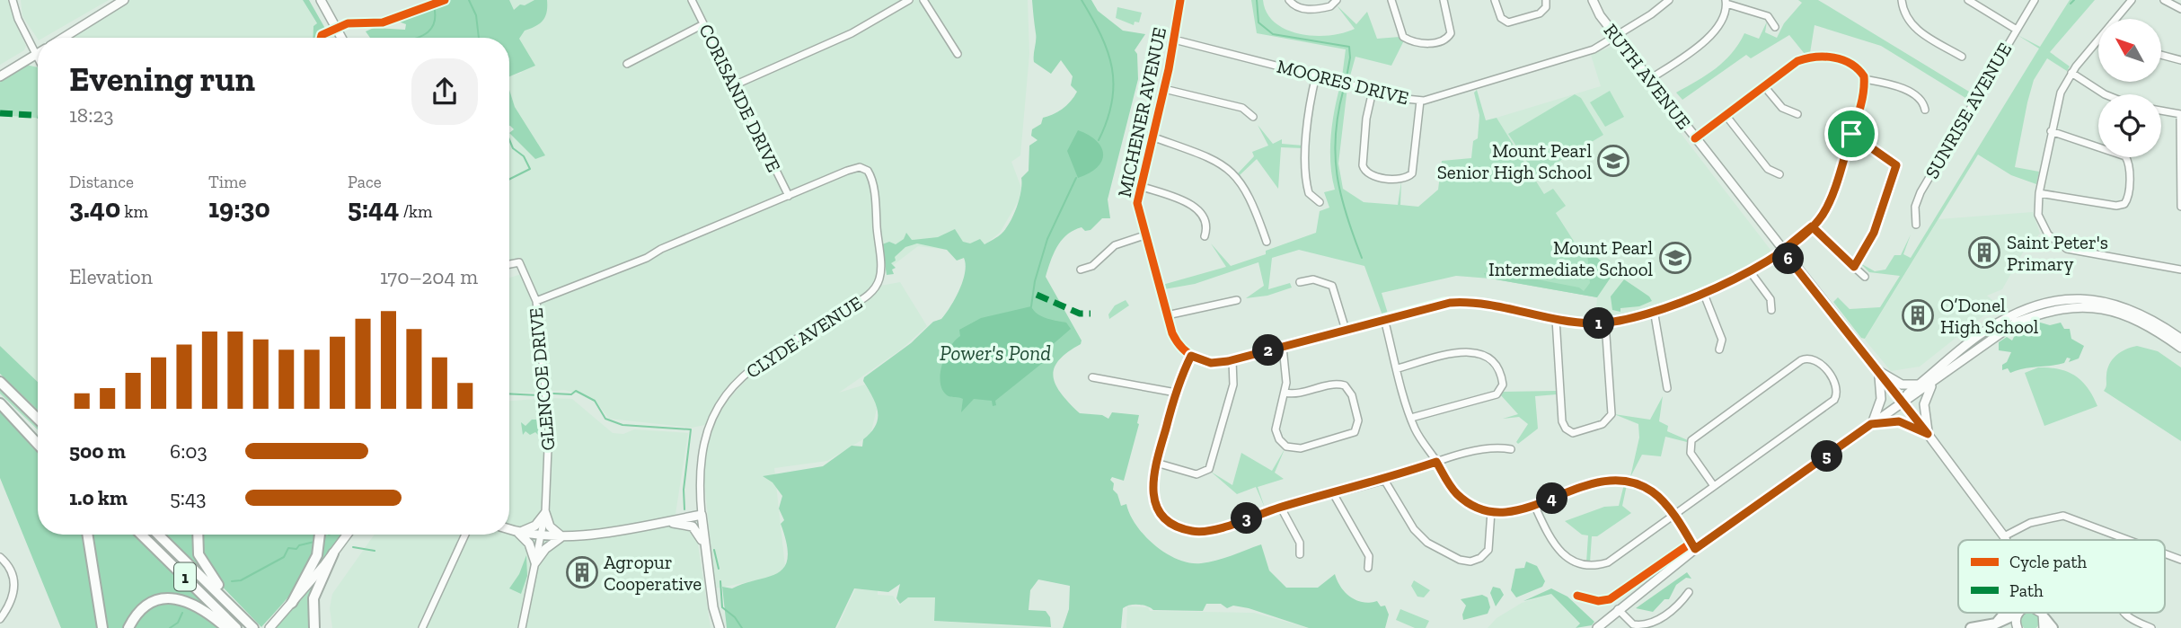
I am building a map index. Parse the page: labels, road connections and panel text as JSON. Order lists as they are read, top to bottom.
{
  "streets": {
    "highway": ["1"],
    "main road": ["RUTH AVENUE", "CLYDE AVENUE"],
    "street": [
      "MOORES DRIVE",
      "CORISANDE DRIVE",
      "SUNRISE AVENUE",
      "MICHENER AVENUE",
      "GLENCOE DRIVE"
    ]
  },
  "crossings": [
    ["RUTH AVENUE", "MOORES DRIVE"],
    ["MOORES DRIVE", "MICHENER AVENUE"],
    ["CORISANDE DRIVE", "CLYDE AVENUE"],
    ["CLYDE AVENUE", "GLENCOE DRIVE"]
  ],
  "water": ["Power's Pond"],
  "places": {
    "school or university": ["Mount Pearl Senior High School", "Mount Pearl Intermediate School"],
    "building": ["Saint Peter's Primary", "O’Donel High School", "Agropur Cooperative"]
  },
  "legend": ["Cycle path", "Path"],
  "north": "top left",
  "page": {
    "heading": ["Evening run", "18:23"],
    "stats": [
      ["Distance", "3.40 km"],
      ["Time", "19:30"],
      ["Pace", "5:44 /km"]
    ],
    "pins": [
      "6",
      "1",
      "2",
      "5",
      "4",
      "3"
    ],
    "chart": ["Elevation", "170–204 m"],
    "list": [
      {
        "name": "500 m",
        "note": "6:03"
      },
      {
        "name": "1.0 km",
        "note": "5:43"
      }
    ]
  }
}
